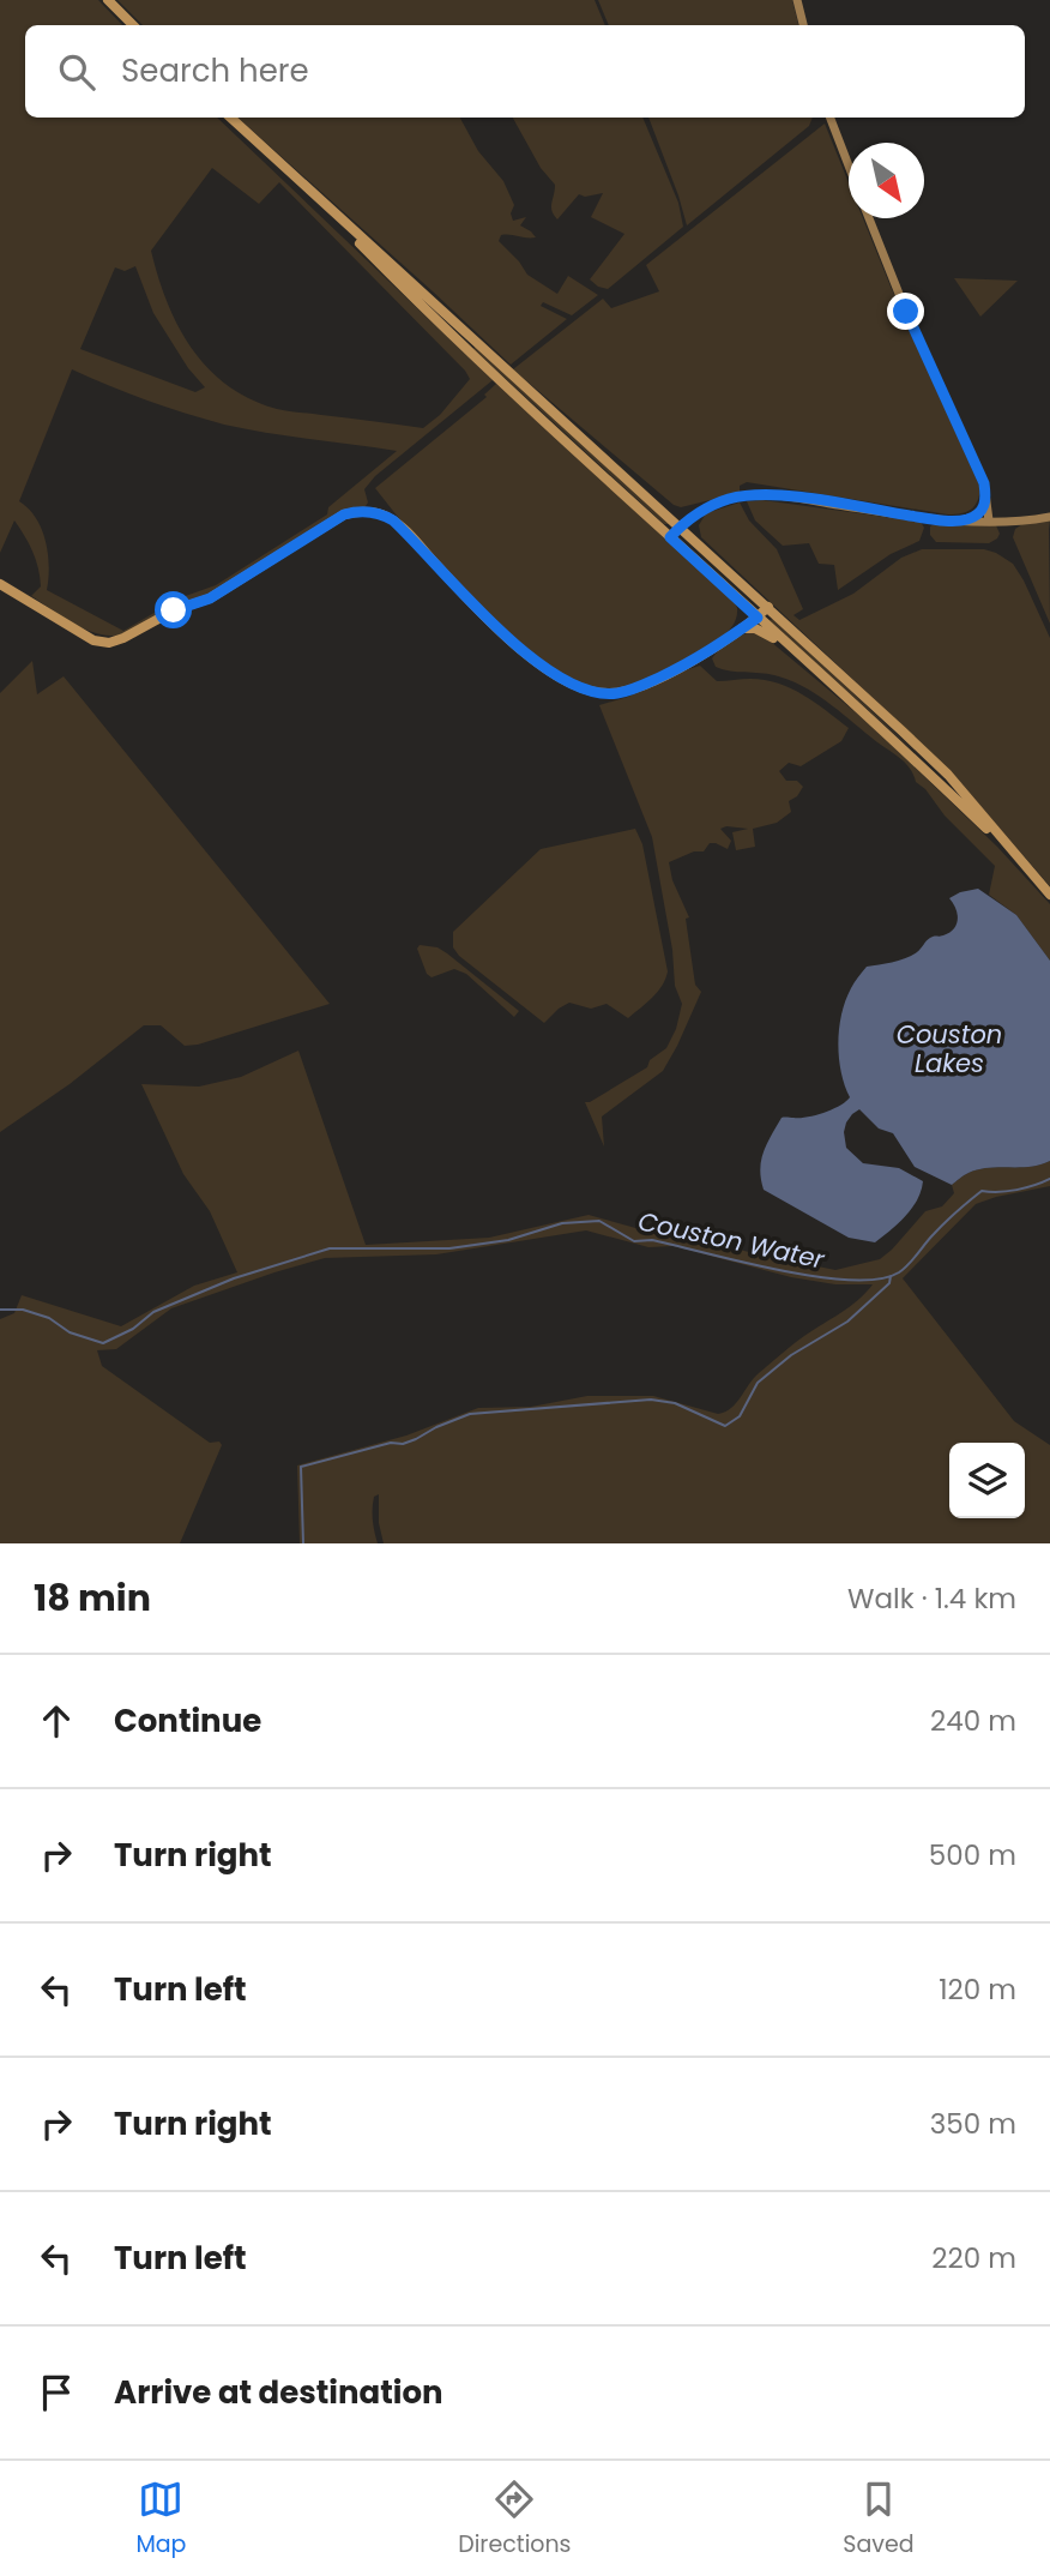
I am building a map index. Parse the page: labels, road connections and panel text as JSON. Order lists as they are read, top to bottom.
{
  "water": ["Couston Lakes", "Couston Water"],
  "north": "bottom right",
  "page": {
    "search": "Search here",
    "heading": ["18 min", "Walk · 1.4 km"],
    "list": [
      ["Continue", "240 m"],
      ["Turn right", "500 m"],
      ["Turn left", "120 m"],
      ["Turn right", "350 m"],
      ["Turn left", "220 m"],
      "Arrive at destination"
    ],
    "nav": ["Map", "Directions", "Saved"]
  }
}
